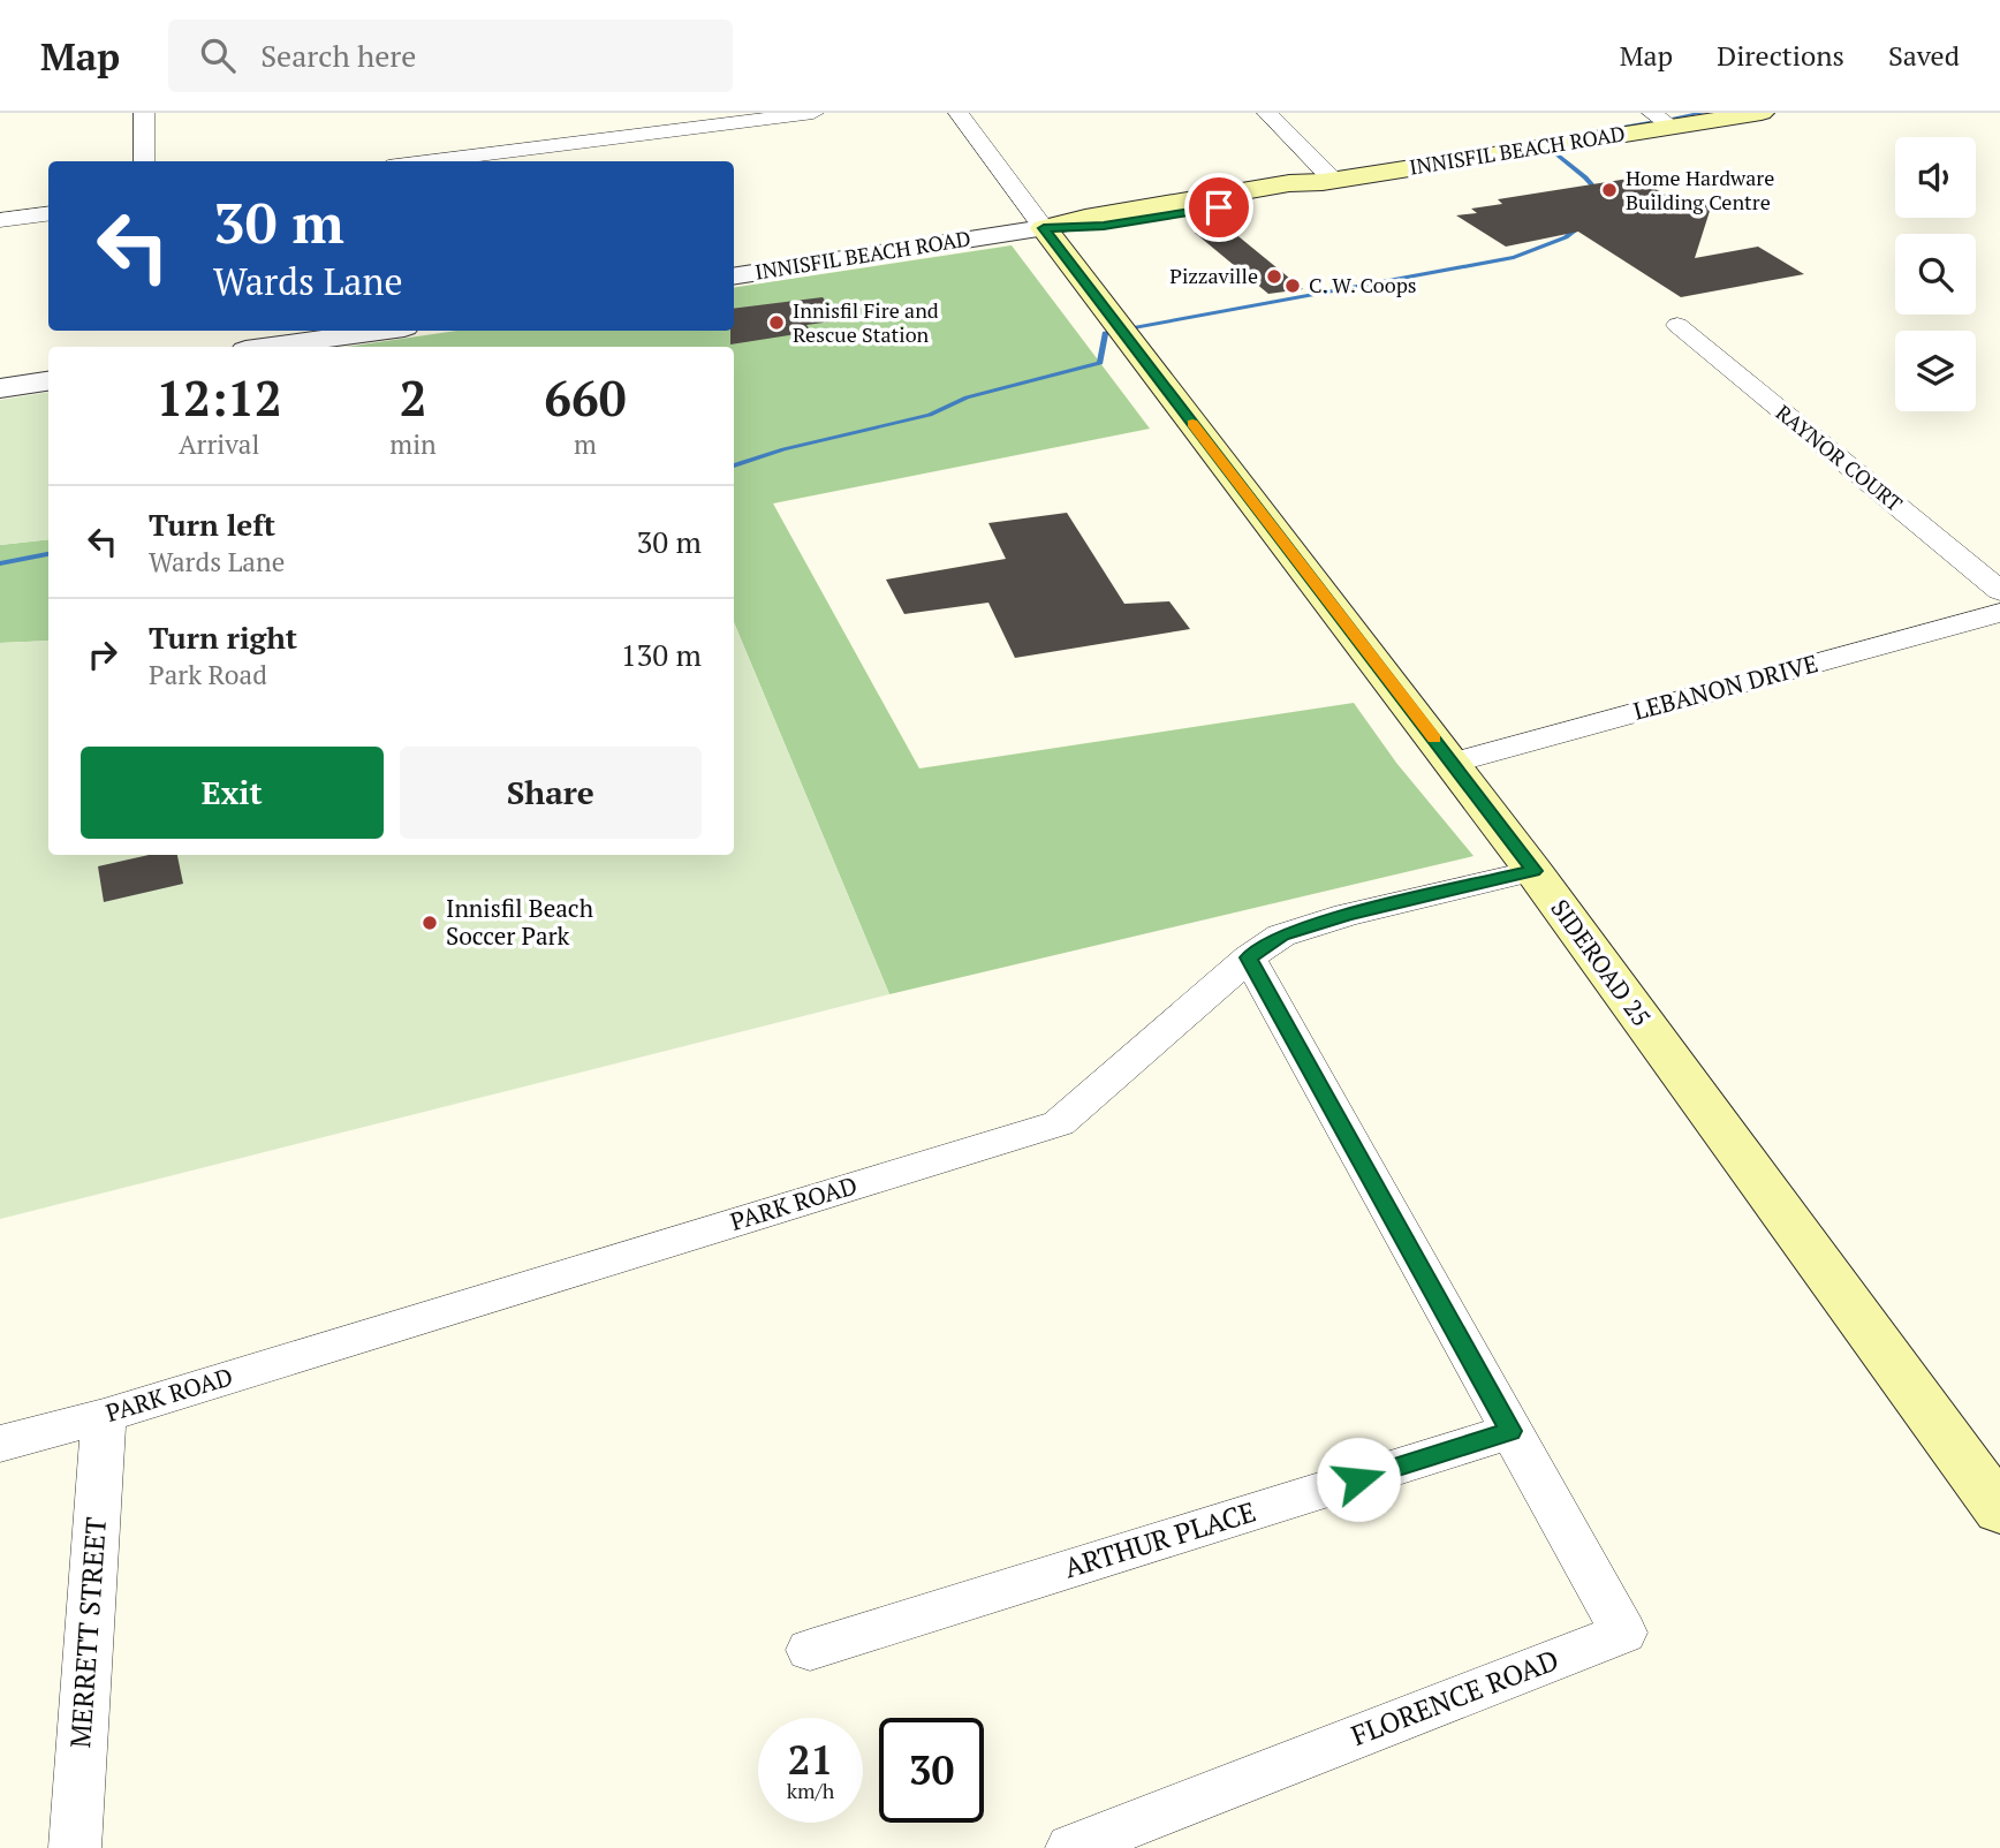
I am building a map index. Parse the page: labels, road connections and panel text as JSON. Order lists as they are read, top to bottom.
{
  "streets": {
    "main road": ["INNISFIL BEACH ROAD", "SIDEROAD 25"],
    "street": [
      "RAYNOR COURT",
      "LEBANON DRIVE",
      "PARK ROAD",
      "ARTHUR PLACE",
      "MERRETT STREET",
      "FLORENCE ROAD"
    ]
  },
  "crossings": [
    ["INNISFIL BEACH ROAD", "SIDEROAD 25"],
    ["LEBANON DRIVE", "SIDEROAD 25"],
    ["SIDEROAD 25", "PARK ROAD"],
    ["PARK ROAD", "MERRETT STREET"],
    ["ARTHUR PLACE", "FLORENCE ROAD"]
  ],
  "places": [
    "Home Hardware Building Centre",
    "Pizzaville",
    "C. W. Coops",
    "Innisfil Fire and Rescue Station",
    "Innisfil Beach Soccer Park"
  ],
  "page": {
    "header": "Map",
    "search": "Search here",
    "nav": ["Map", "Directions", "Saved"],
    "turn": ["30 m", "Wards Lane"],
    "eta": [
      "12:12",
      "Arrival",
      "2",
      "min",
      "660",
      "m"
    ],
    "list": [
      {
        "name": "Turn left",
        "note": "Wards Lane",
        "value": "30 m"
      },
      {
        "name": "Turn right",
        "note": "Park Road",
        "value": "130 m"
      }
    ],
    "buttons": ["Exit", "Share"],
    "speed": "21 km/h",
    "limit": "30"
  }
}
